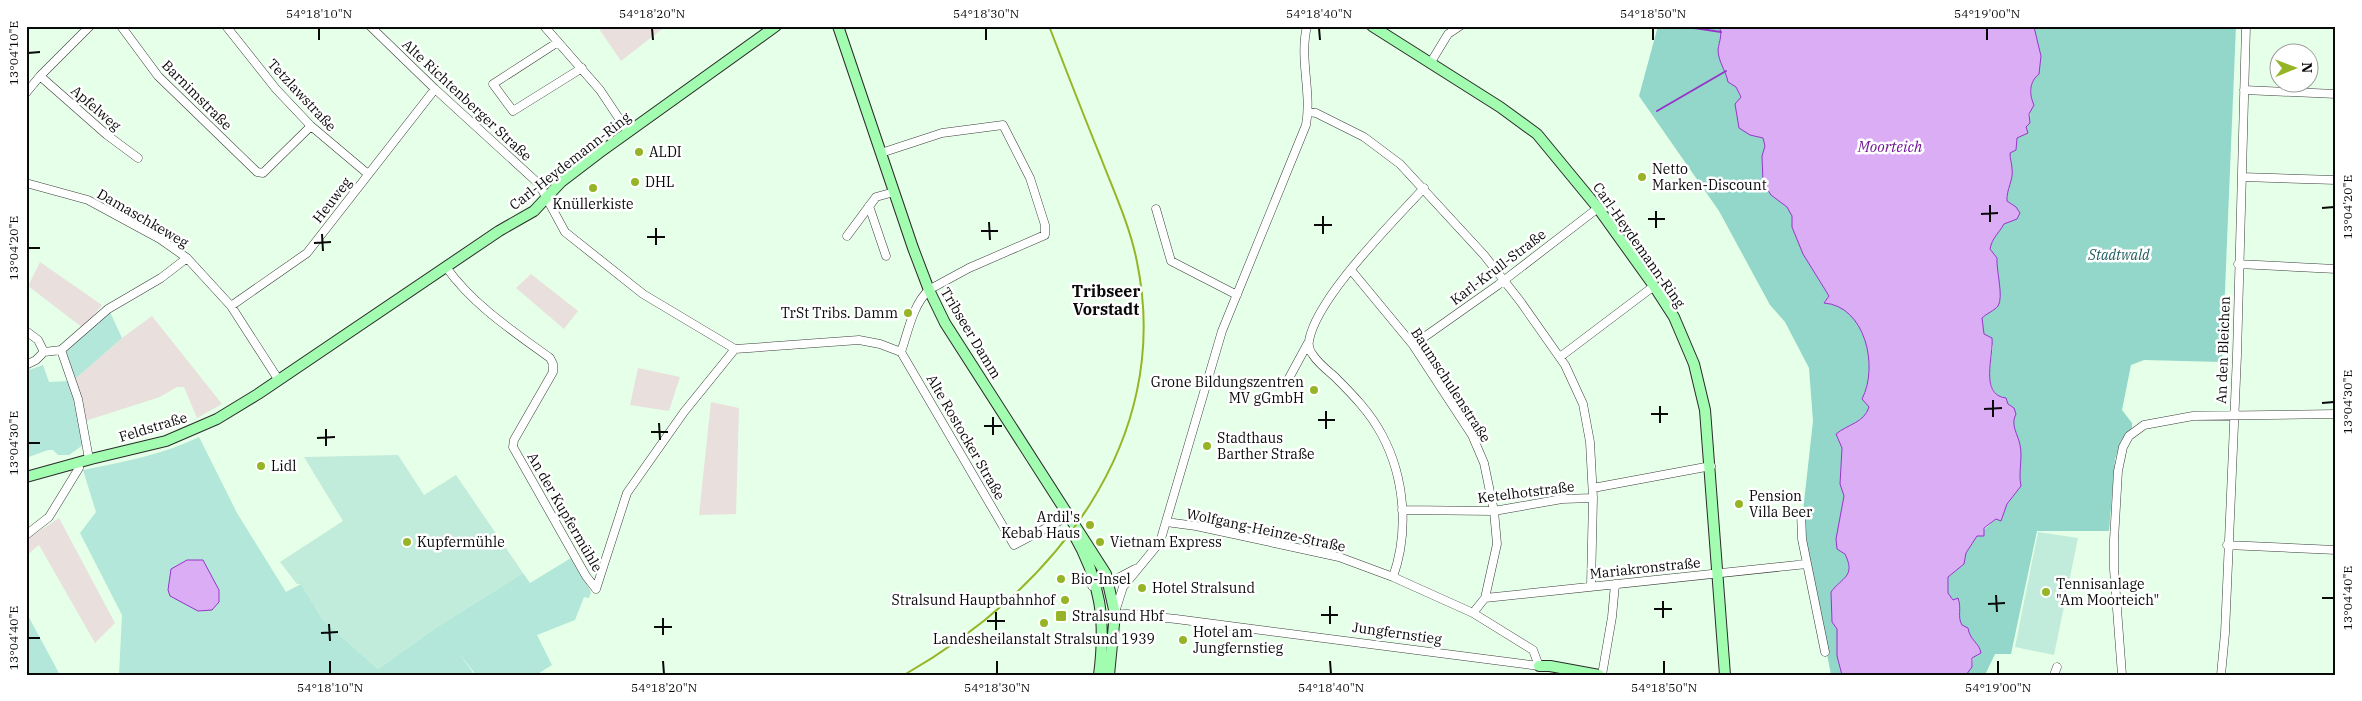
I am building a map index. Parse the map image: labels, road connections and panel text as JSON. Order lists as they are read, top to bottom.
{
  "streets": {
    "main road": [
      "Carl-Heydemann-Ring",
      "Tribseer Damm",
      "Feldstraße",
      "Jungfernstieg"
    ],
    "street": [
      "Barnimstraße",
      "Tetzlawstraße",
      "Alte Richtenberger Straße",
      "Apfelweg",
      "Heuweg",
      "Damaschkeweg",
      "Karl-Krull-Straße",
      "An den Bleichen",
      "Baumschulenstraße",
      "Alte Rostocker Straße",
      "Ketelhotstraße",
      "An der Kupfermühle",
      "Wolfgang-Heinze-Straße",
      "Mariakronstraße"
    ]
  },
  "crossings": [
    ["Barnimstraße", "Tetzlawstraße"],
    ["Tetzlawstraße", "Heuweg"],
    ["Alte Richtenberger Straße", "Carl-Heydemann-Ring"],
    ["Alte Richtenberger Straße", "Heuweg"],
    ["Alte Richtenberger Straße", "An der Kupfermühle"],
    ["Carl-Heydemann-Ring", "Damaschkeweg"],
    ["Carl-Heydemann-Ring", "Karl-Krull-Straße"],
    ["Carl-Heydemann-Ring", "Feldstraße"],
    ["Carl-Heydemann-Ring", "Ketelhotstraße"],
    ["Carl-Heydemann-Ring", "An der Kupfermühle"],
    ["Carl-Heydemann-Ring", "Mariakronstraße"],
    ["Heuweg", "Damaschkeweg"],
    ["Damaschkeweg", "Feldstraße"],
    ["Karl-Krull-Straße", "Baumschulenstraße"],
    ["Tribseer Damm", "Alte Rostocker Straße"],
    ["Tribseer Damm", "Jungfernstieg"],
    ["Baumschulenstraße", "Ketelhotstraße"],
    ["Baumschulenstraße", "Wolfgang-Heinze-Straße"],
    ["Baumschulenstraße", "Mariakronstraße"],
    ["Wolfgang-Heinze-Straße", "Jungfernstieg"]
  ],
  "districts": ["Tribseer Vorstadt"],
  "water": ["Moorteich"],
  "parks": ["Stadtwald"],
  "places": {
    "other": [
      "ALDI",
      "Netto Marken-Discount",
      "DHL",
      "Knüllerkiste",
      "TrSt Tribs. Damm",
      "Grone Bildungszentren MV gGmbH",
      "Stadthaus Barther Straße",
      "Lidl",
      "Pension Villa Beer",
      "Ardil's Kebab Haus",
      "Kupfermühle",
      "Vietnam Express",
      "Bio-Insel",
      "Hotel Stralsund",
      "Tennisanlage \"Am Moorteich\"",
      "Stralsund Hauptbahnhof",
      "Landesheilanstalt Stralsund 1939",
      "Hotel am Jungfernstieg"
    ],
    "transit": ["Stralsund Hbf"]
  },
  "north": "right",
  "coordinates": [
    "54°18'10\"N",
    "54°18'20\"N",
    "54°18'30\"N",
    "54°18'40\"N",
    "54°18'50\"N",
    "54°19'00\"N",
    "13°04'10\"E",
    "13°04'20\"E",
    "13°04'30\"E",
    "13°04'40\"E"
  ]
}
